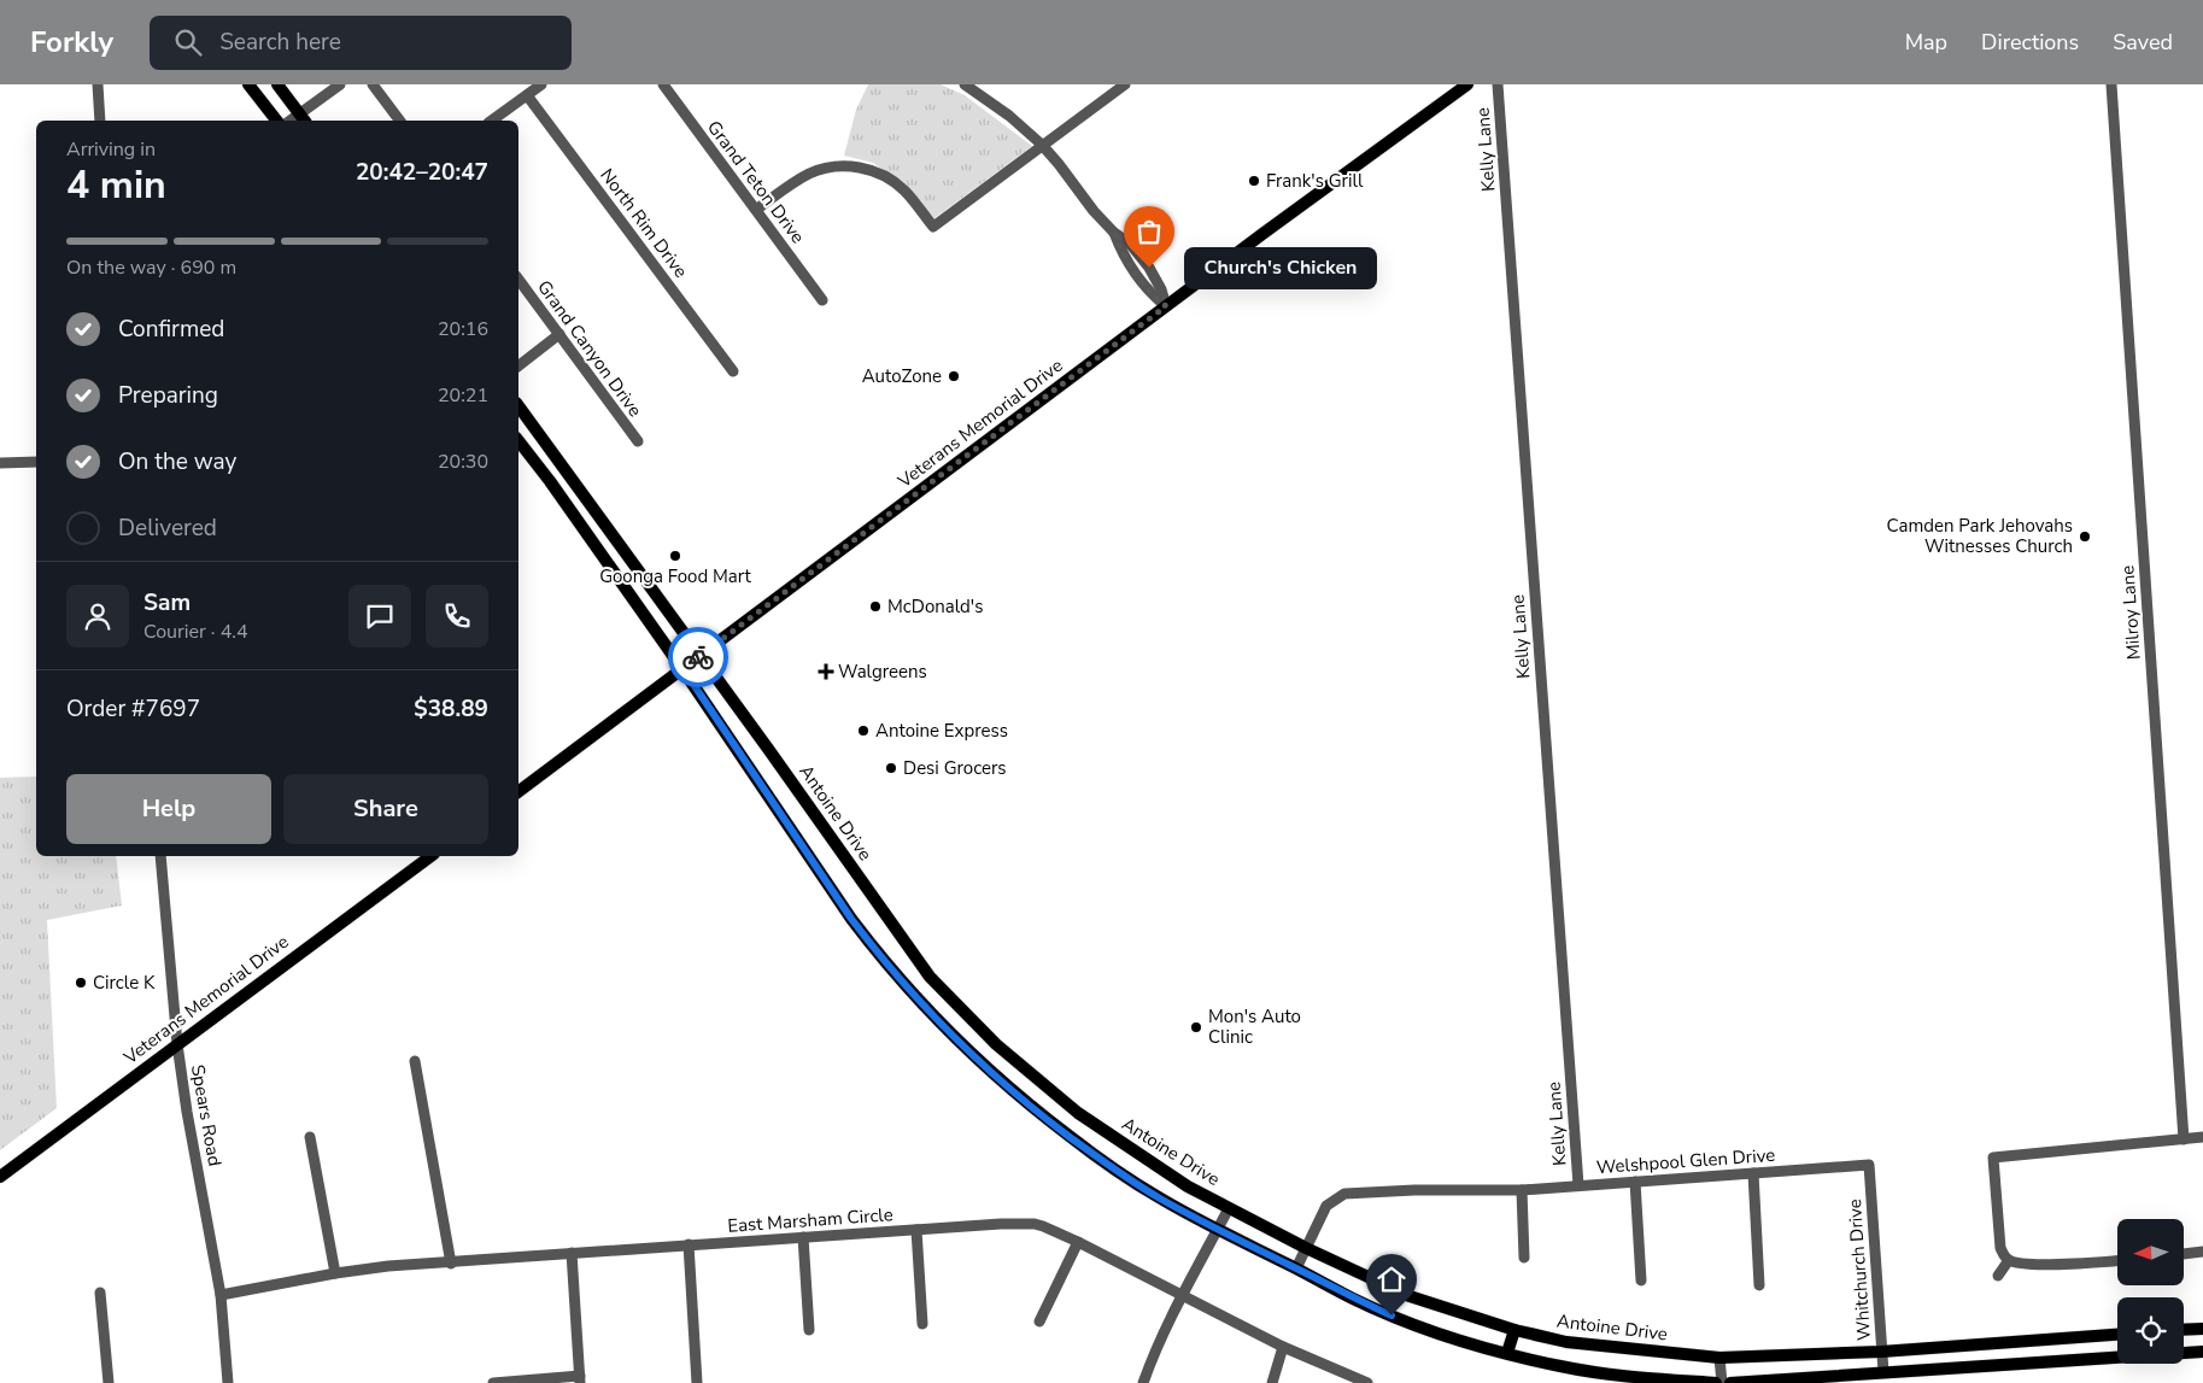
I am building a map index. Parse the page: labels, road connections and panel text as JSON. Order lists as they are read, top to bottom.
{
  "streets": {
    "main road": ["Veterans Memorial Drive", "Antoine Drive"],
    "street": [
      "Kelly Lane",
      "Grand Teton Drive",
      "North Rim Drive",
      "Grand Canyon Drive",
      "Milroy Lane",
      "Spears Road",
      "Welshpool Glen Drive",
      "East Marsham Circle",
      "Whitchurch Drive"
    ]
  },
  "crossings": [
    ["Kelly Lane", "Welshpool Glen Drive"],
    ["Veterans Memorial Drive", "Antoine Drive"],
    ["Veterans Memorial Drive", "Spears Road"],
    ["Antoine Drive", "Welshpool Glen Drive"],
    ["Antoine Drive", "Whitchurch Drive"],
    ["Spears Road", "East Marsham Circle"],
    ["Welshpool Glen Drive", "Whitchurch Drive"]
  ],
  "places": {
    "other": [
      "Frank's Grill",
      "Church's Chicken",
      "AutoZone",
      "Camden Park Jehovahs Witnesses Church",
      "Goonga Food Mart",
      "McDonald's",
      "Antoine Express",
      "Desi Grocers",
      "Circle K",
      "Mon's Auto Clinic"
    ],
    "health": ["Walgreens"]
  },
  "north": "left",
  "page": {
    "header": "Forkly",
    "search": "Search here",
    "nav": ["Map", "Directions", "Saved"],
    "heading": ["4 min", "Arriving in", "20:42–20:47"],
    "panel": [
      "Sam",
      "Courier · 4.4",
      "Order #7697",
      "$38.89"
    ],
    "bar": "On the way · 690 m",
    "bubble": "Church's Chicken",
    "list": [
      ["Confirmed", "20:16"],
      ["Preparing", "20:21"],
      ["On the way", "20:30"],
      "Delivered"
    ],
    "buttons": ["Help", "Share"]
  }
}
